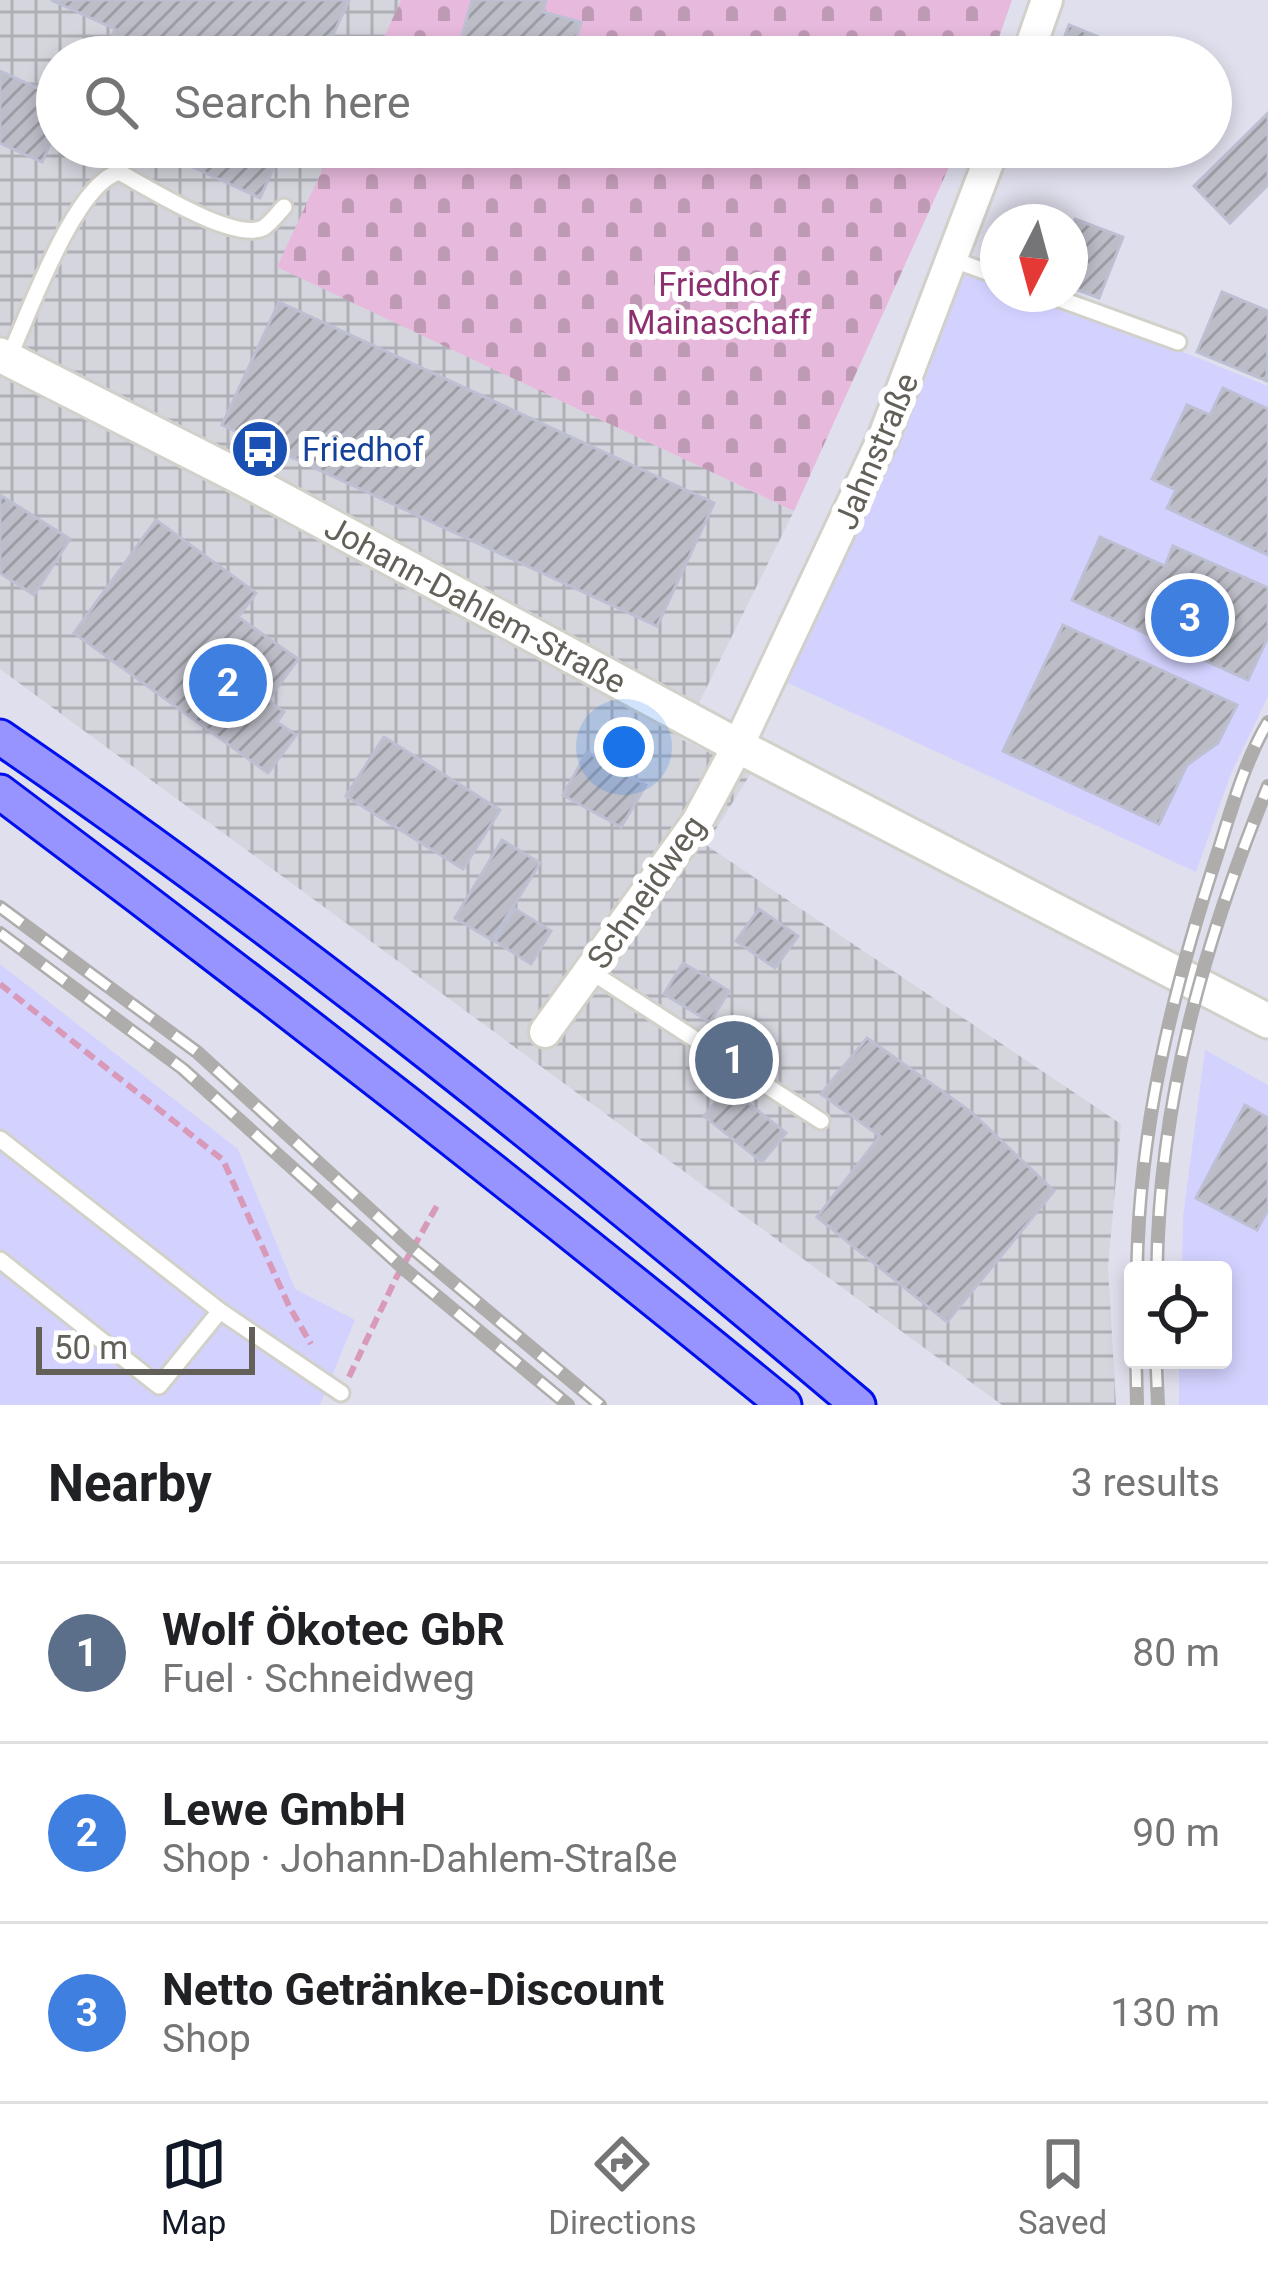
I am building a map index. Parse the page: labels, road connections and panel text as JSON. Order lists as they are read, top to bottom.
{
  "streets": {
    "street": ["Jahnstraße", "Johann-Dahlem-Straße", "Schneidweg"]
  },
  "crossings": [
    ["Jahnstraße", "Johann-Dahlem-Straße"],
    ["Jahnstraße", "Schneidweg"],
    ["Johann-Dahlem-Straße", "Schneidweg"]
  ],
  "parks": ["Friedhof Mainaschaff"],
  "places": {
    "bus stop": ["Friedhof"]
  },
  "scale_bar": "50 m",
  "north": "bottom",
  "page": {
    "search": "Search here",
    "pins": ["3", "2", "1"],
    "scale": "50 m",
    "heading": ["Nearby", "3 results"],
    "list": [
      {
        "mark": "1",
        "name": "Wolf Ökotec GbR",
        "note": "Fuel · Schneidweg",
        "value": "80 m"
      },
      {
        "mark": "2",
        "name": "Lewe GmbH",
        "note": "Shop · Johann-Dahlem-Straße",
        "value": "90 m"
      },
      {
        "mark": "3",
        "name": "Netto Getränke-Discount",
        "note": "Shop",
        "value": "130 m"
      }
    ],
    "nav": ["Map", "Directions", "Saved"]
  }
}
